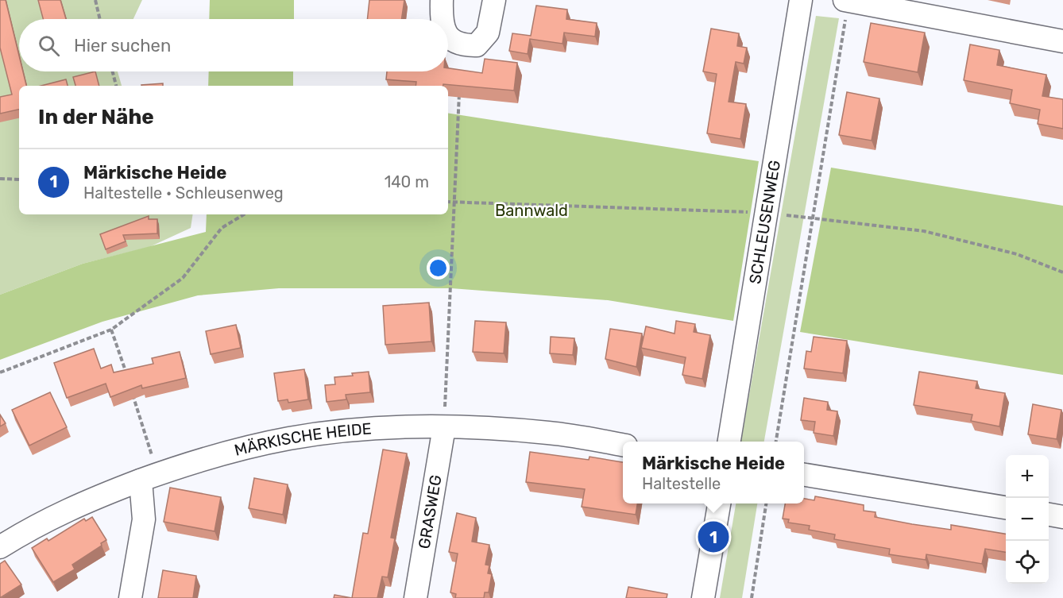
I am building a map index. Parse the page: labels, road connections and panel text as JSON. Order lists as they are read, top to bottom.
{
  "streets": {
    "street": ["SCHLEUSENWEG", "MÄRKISCHE HEIDE", "GRASWEG"]
  },
  "crossings": [
    ["MÄRKISCHE HEIDE", "GRASWEG"]
  ],
  "parks": ["Bannwald"],
  "page": {
    "search": "Hier suchen",
    "heading": "In der Nähe",
    "list": [
      {
        "mark": "1",
        "name": "Märkische Heide",
        "note": "Haltestelle · Schleusenweg",
        "value": "140 m"
      }
    ],
    "popup": ["Märkische Heide", "Haltestelle"],
    "map_buttons": ["+", "−"],
    "pins": "1"
  }
}
